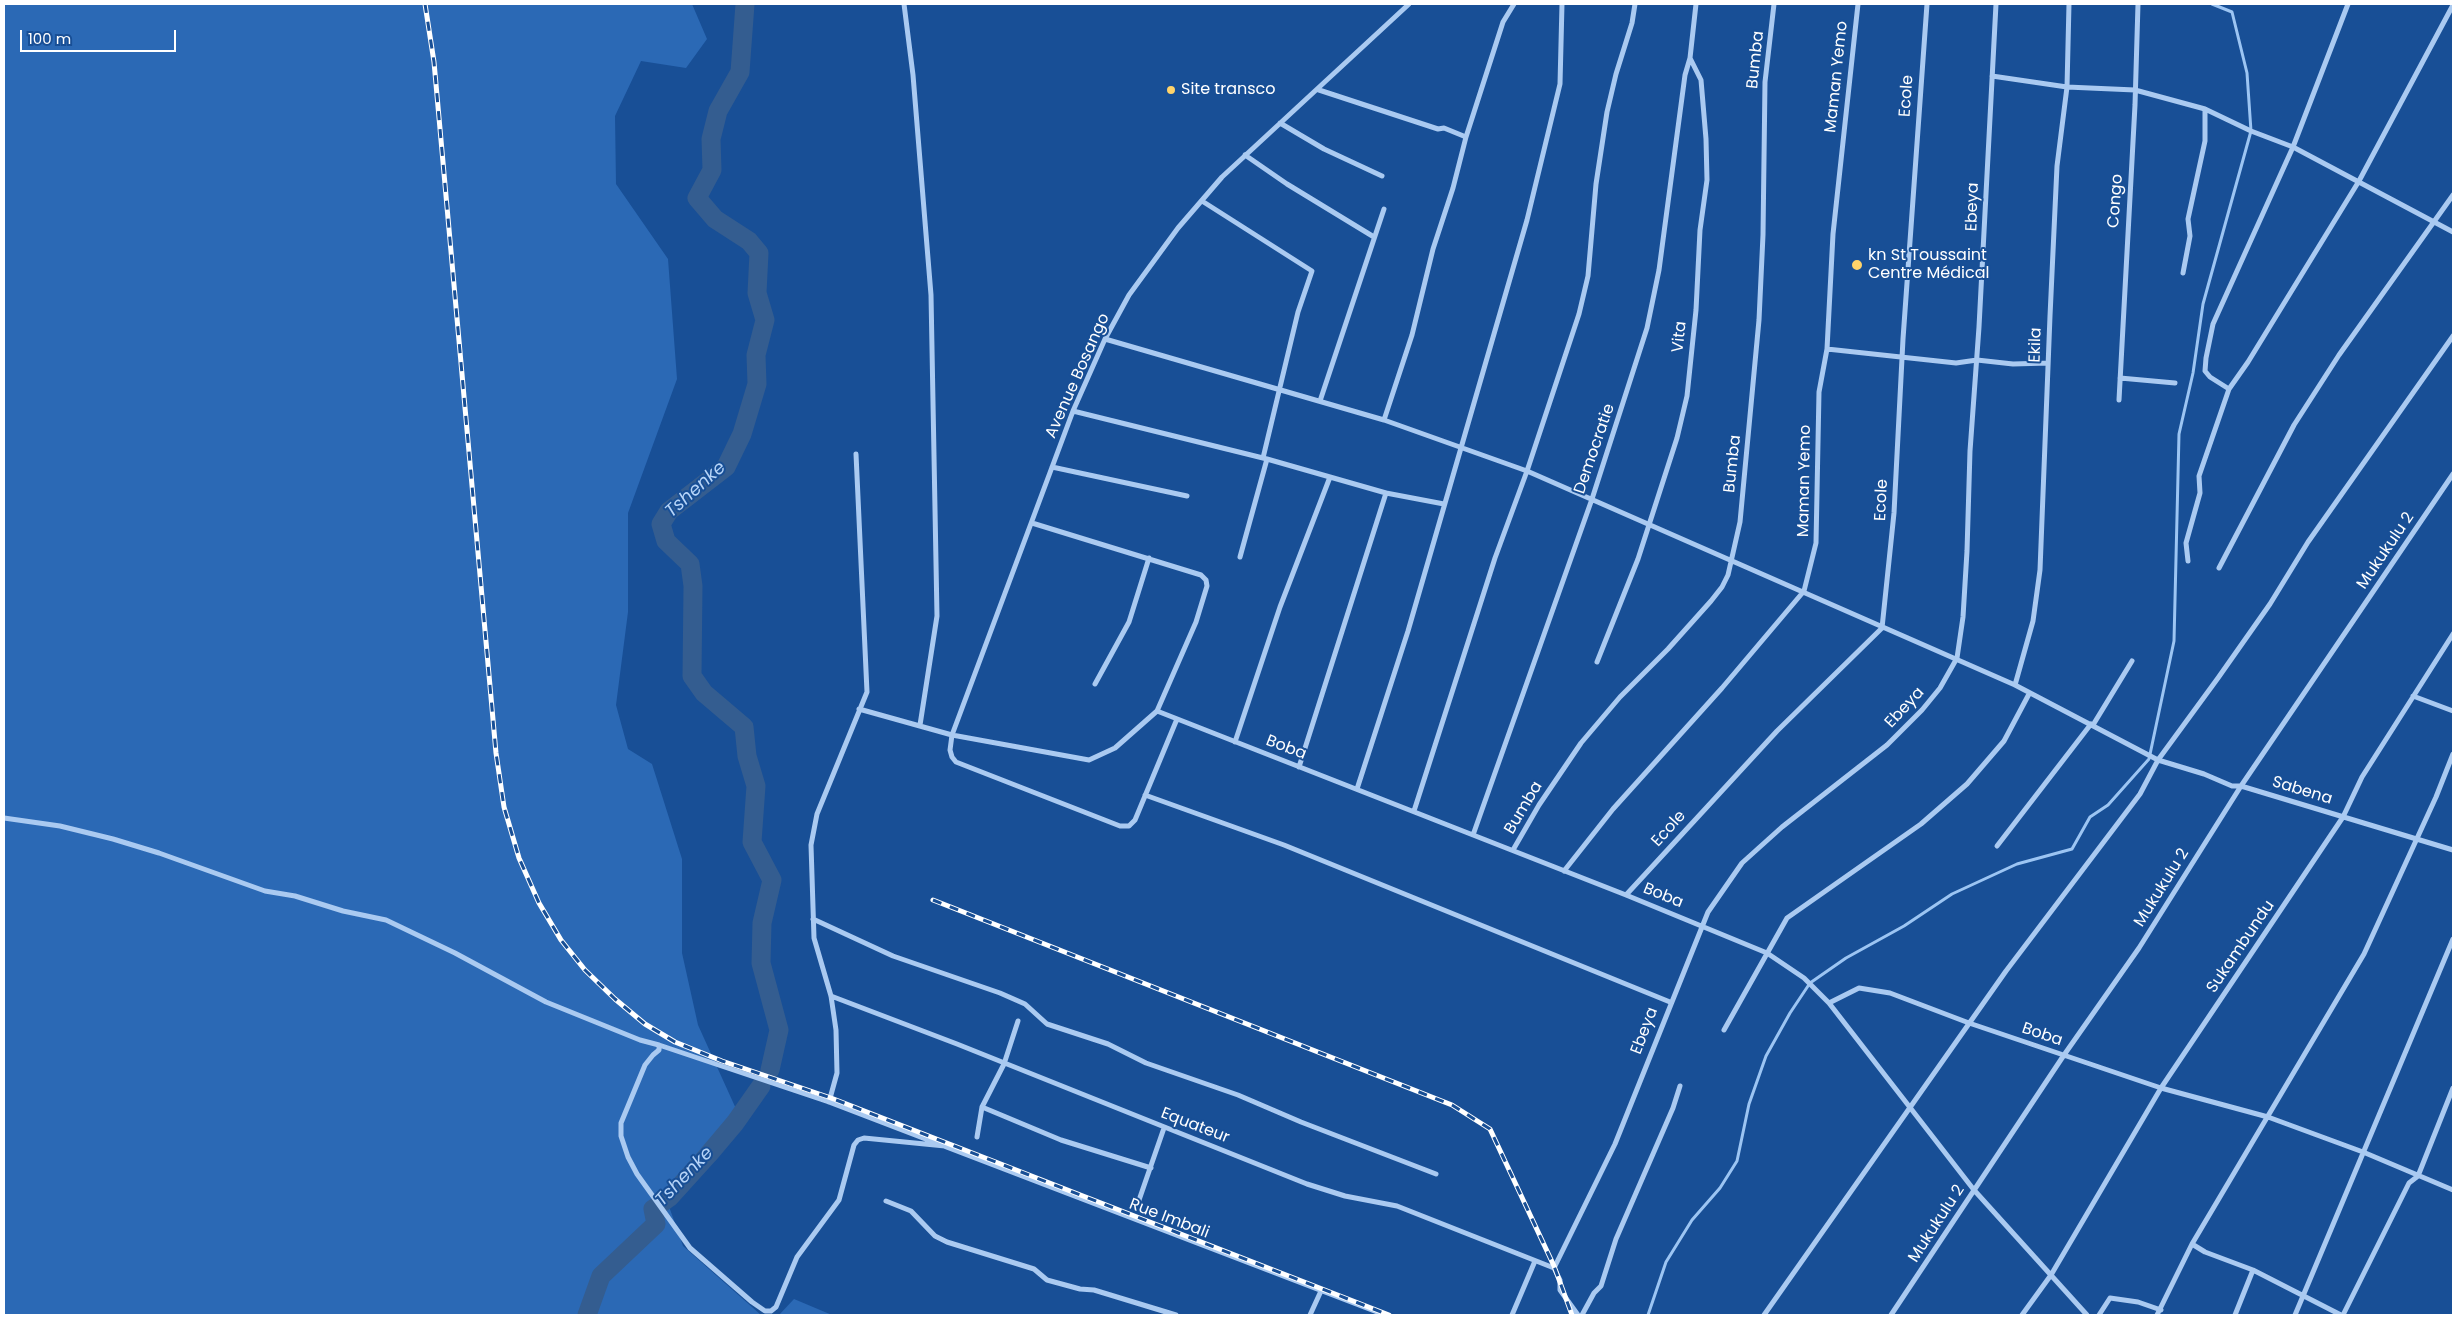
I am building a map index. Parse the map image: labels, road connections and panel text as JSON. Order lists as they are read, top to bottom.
{
  "streets": {
    "street": [
      "Bumba",
      "Maman Yemo",
      "Ecole",
      "Congo",
      "Ebeya",
      "Vita",
      "Ekila",
      "Avenue Bosango",
      "Democratie",
      "Mukukulu 2",
      "Boba",
      "Sabena",
      "Sukambundu",
      "Equateur",
      "Rue Imbali"
    ]
  },
  "crossings": [
    ["Bumba", "Boba"],
    ["Bumba", "Sabena"],
    ["Maman Yemo", "Boba"],
    ["Maman Yemo", "Sabena"],
    ["Ecole", "Boba"],
    ["Ecole", "Sabena"],
    ["Ebeya", "Boba"],
    ["Ebeya", "Sabena"],
    ["Ebeya", "Equateur"],
    ["Vita", "Democratie"],
    ["Vita", "Sabena"],
    ["Ekila", "Sabena"],
    ["Avenue Bosango", "Sabena"],
    ["Democratie", "Boba"],
    ["Democratie", "Sabena"],
    ["Mukukulu 2", "Boba"],
    ["Mukukulu 2", "Sabena"],
    ["Boba", "Sukambundu"],
    ["Sabena", "Sukambundu"]
  ],
  "water": ["Tshenke"],
  "places": ["Site transco", "kn St Toussaint Centre Médical"],
  "scale_bar": "100 m"
}
